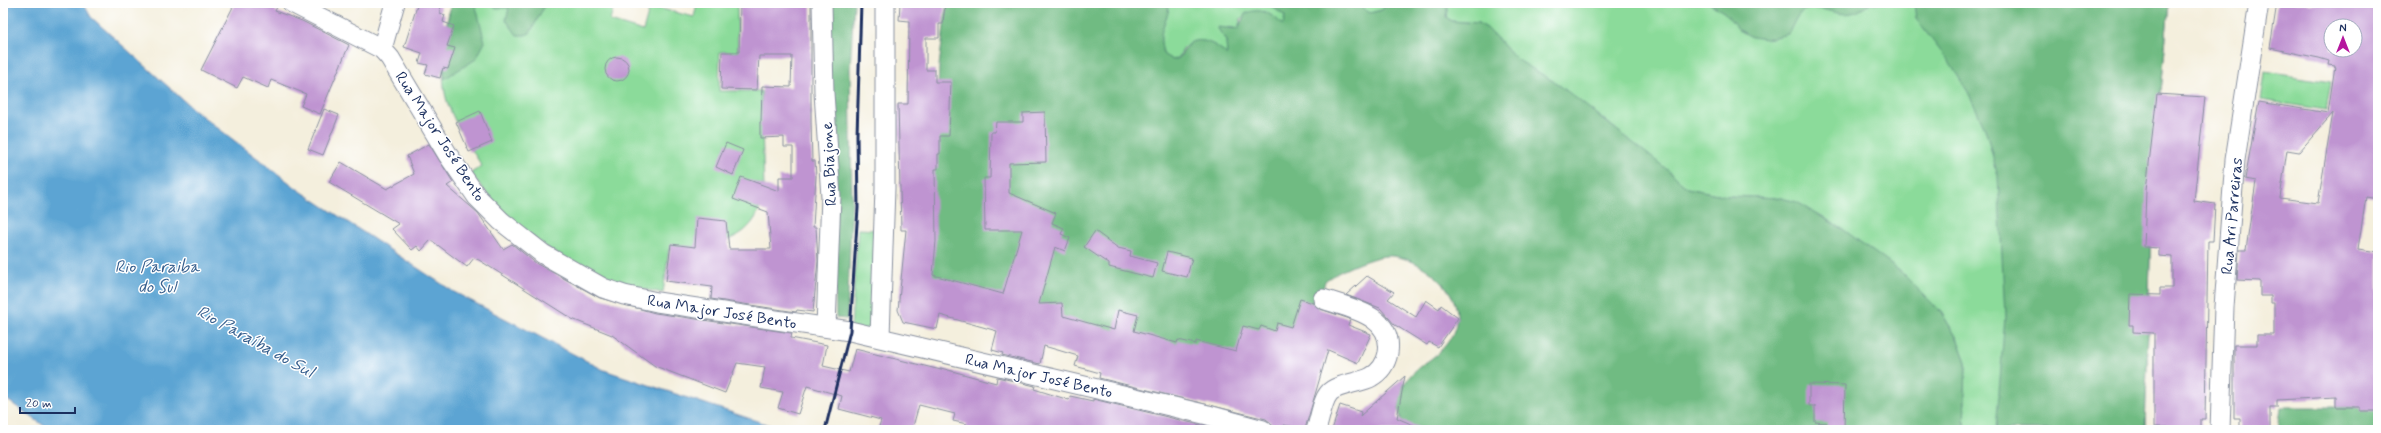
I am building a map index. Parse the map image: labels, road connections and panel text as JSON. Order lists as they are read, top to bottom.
{
  "streets": {
    "street": ["Rua Major José Bento", "Rua Biajone", "Rua Ari Parreiras"]
  },
  "crossings": [
    ["Rua Major José Bento", "Rua Biajone"]
  ],
  "water": ["Rio Paraiba do Sul", "Rio Paraíba do Sul"],
  "scale_bar": "20 m",
  "north": "top"
}
